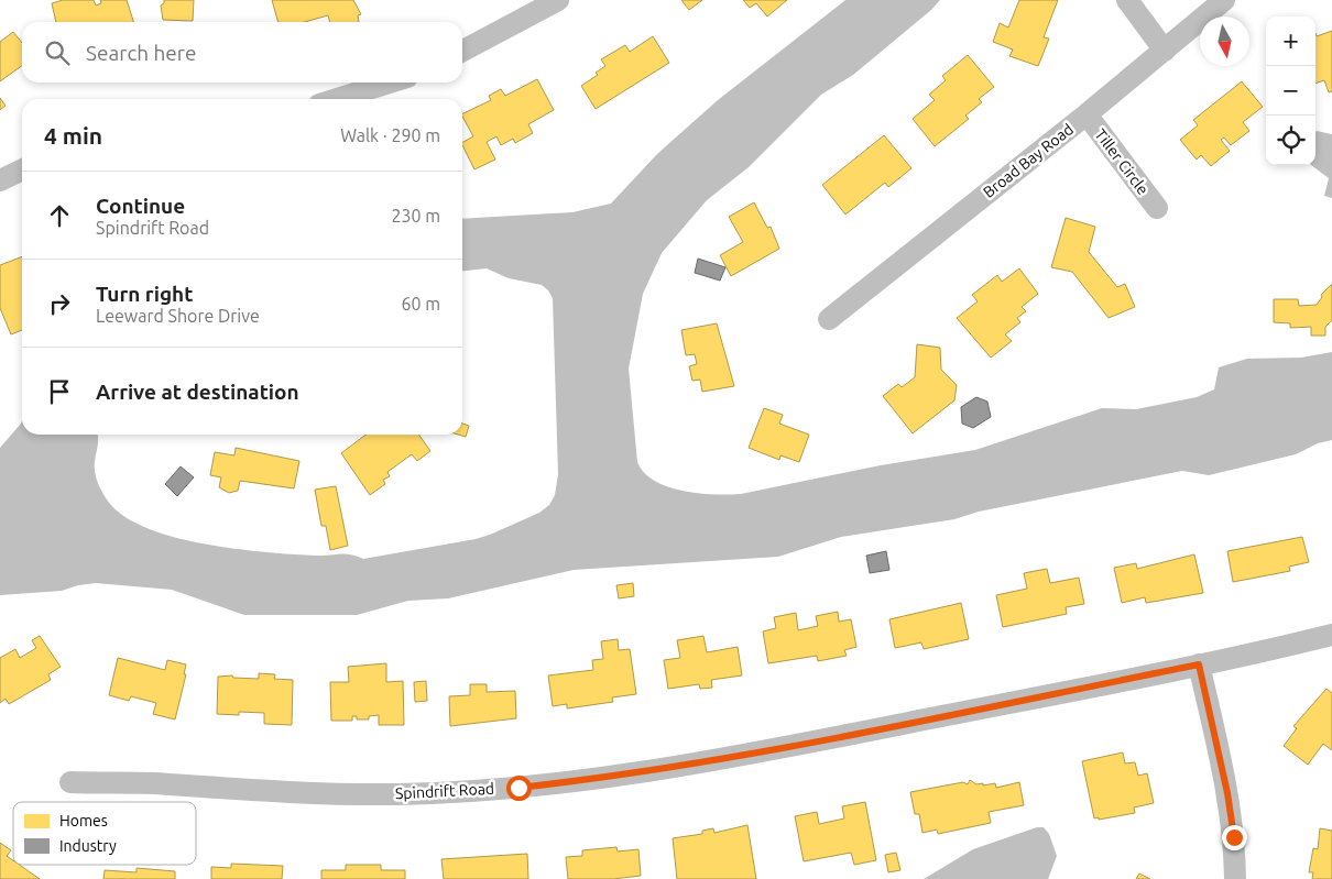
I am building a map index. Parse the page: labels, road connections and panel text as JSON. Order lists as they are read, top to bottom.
{
  "streets": {
    "street": ["Broad Bay Road", "Tiller Circle", "Spindrift Road"]
  },
  "crossings": [
    ["Broad Bay Road", "Tiller Circle"]
  ],
  "legend": ["Homes", "Industry"],
  "north": "bottom",
  "page": {
    "map_buttons": ["+", "−"],
    "search": "Search here",
    "heading": ["4 min", "Walk · 290 m"],
    "list": [
      ["Continue", "Spindrift Road", "230 m"],
      ["Turn right", "Leeward Shore Drive", "60 m"],
      "Arrive at destination"
    ]
  }
}
